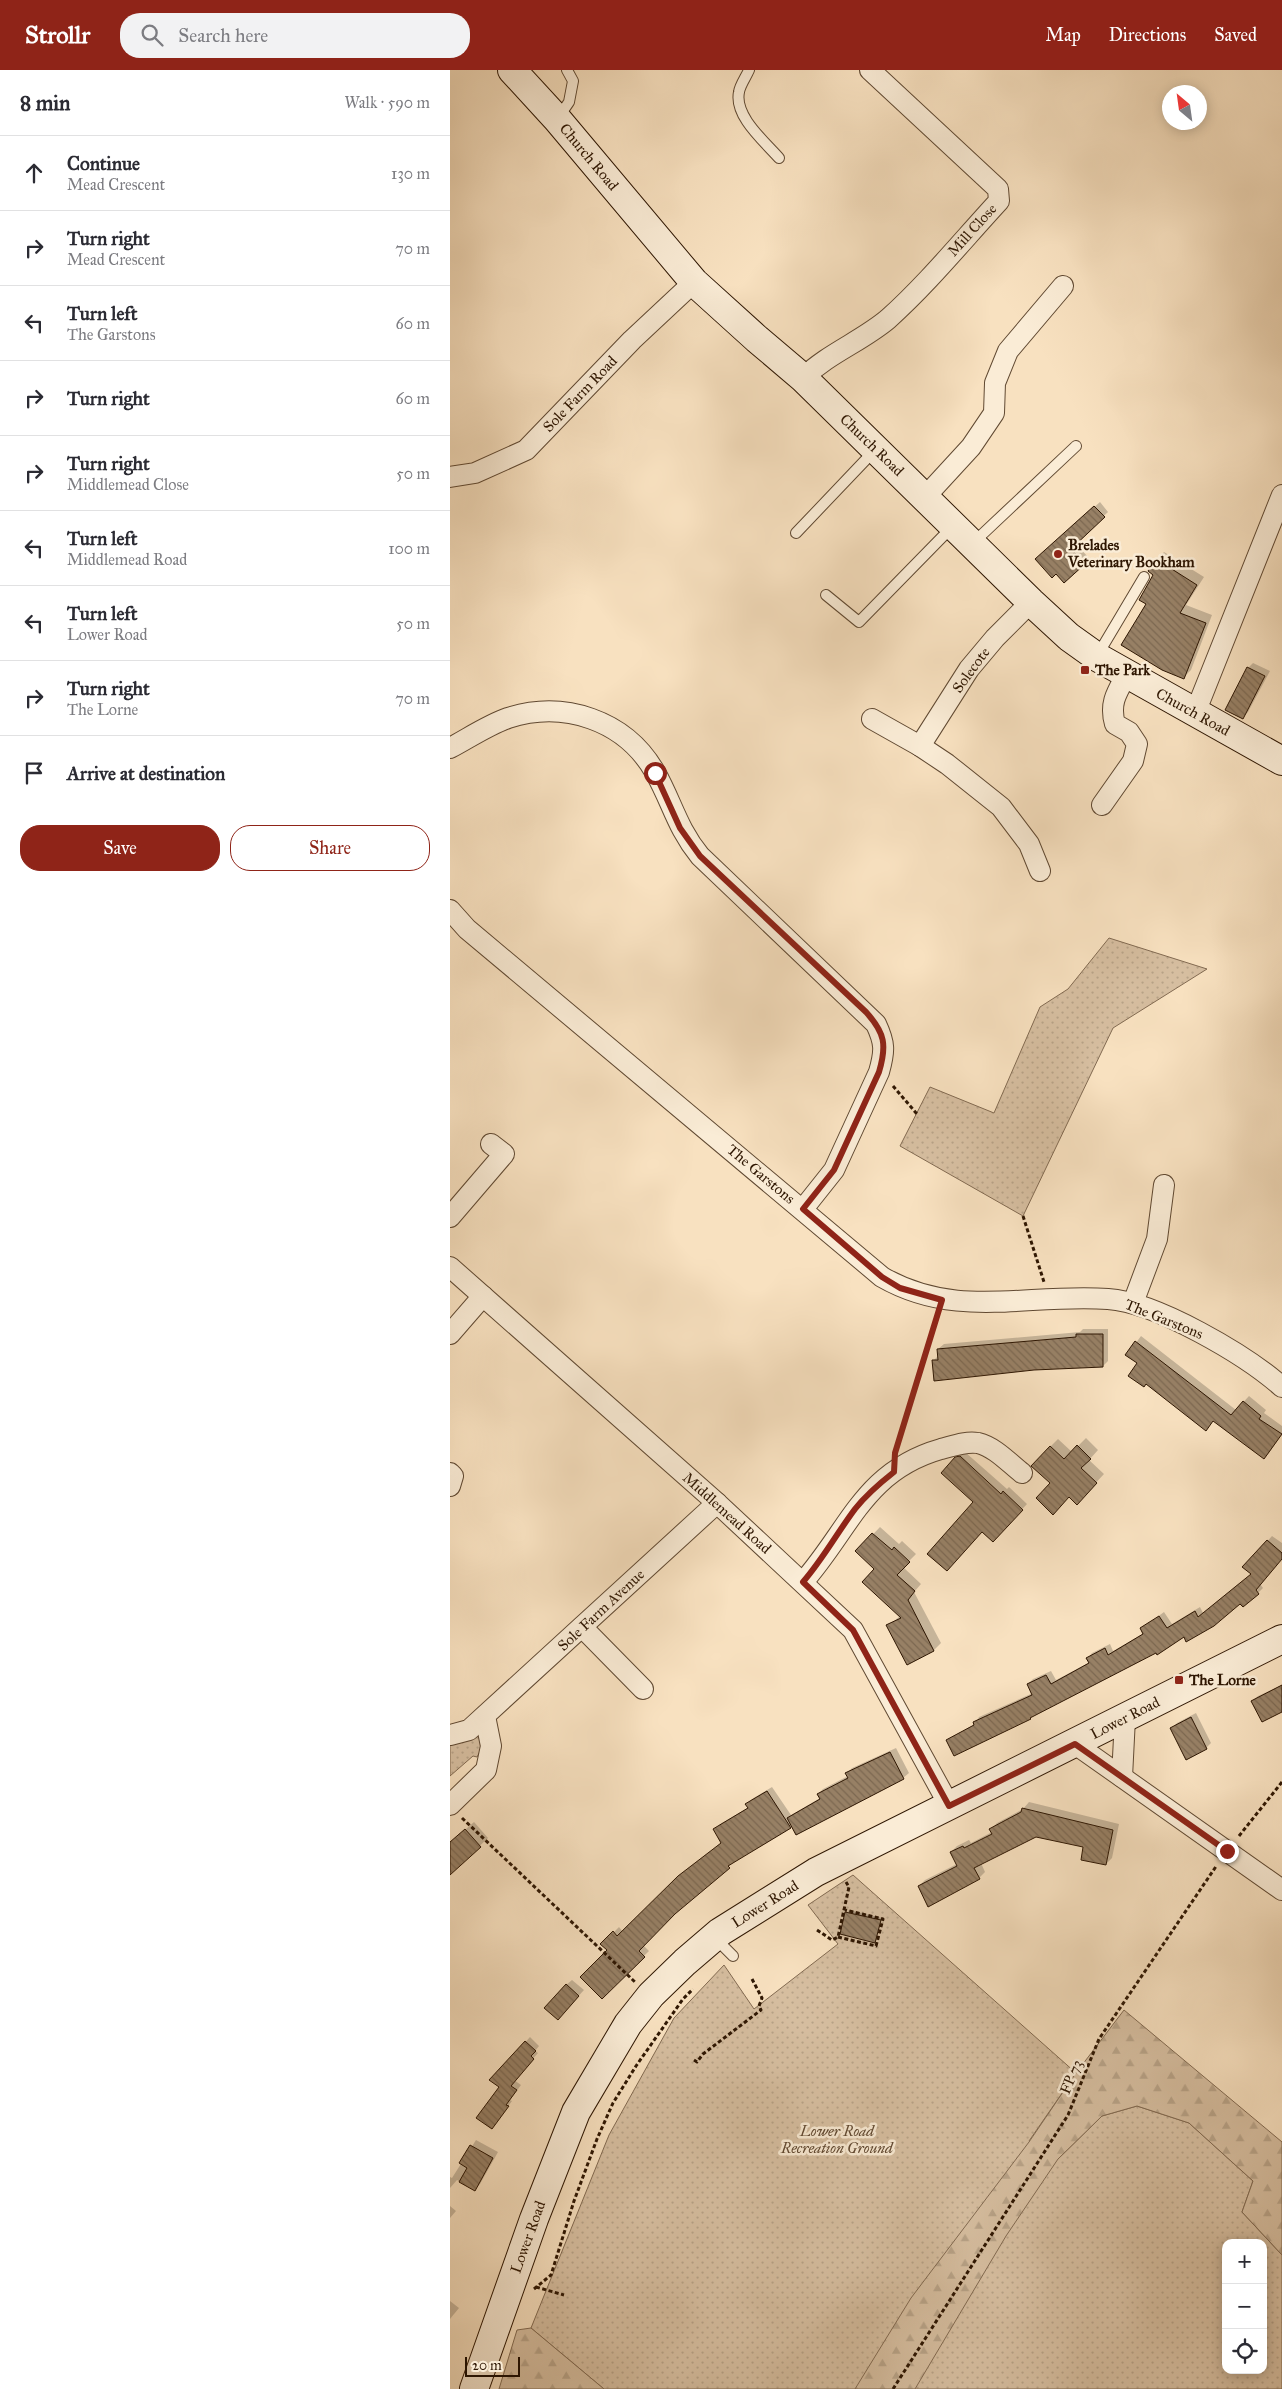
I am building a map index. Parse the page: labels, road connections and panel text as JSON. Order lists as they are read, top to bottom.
{
  "streets": {
    "street": [
      "Church Road",
      "Mill Close",
      "Sole Farm Road",
      "Solecote",
      "The Garstons",
      "Middlemead Road",
      "Sole Farm Avenue",
      "Lower Road"
    ],
    "path": ["FP 73"]
  },
  "crossings": [
    ["Church Road", "Mill Close"],
    ["Church Road", "Sole Farm Road"],
    ["Church Road", "Solecote"],
    ["Middlemead Road", "Sole Farm Avenue"],
    ["Middlemead Road", "Lower Road"]
  ],
  "parks": ["Lower Road Recreation Ground"],
  "places": {
    "other": ["Brelades Veterinary Bookham"],
    "transit": ["The Park", "The Lorne"]
  },
  "scale_bar": "20 m",
  "north": "top left",
  "page": {
    "header": "Strollr",
    "search": "Search here",
    "nav": ["Map", "Directions", "Saved"],
    "heading": ["8 min", "Walk · 590 m"],
    "list": [
      ["Continue", "Mead Crescent", "130 m"],
      ["Turn right", "Mead Crescent", "70 m"],
      ["Turn left", "The Garstons", "60 m"],
      ["Turn right", "60 m"],
      ["Turn right", "Middlemead Close", "50 m"],
      ["Turn left", "Middlemead Road", "100 m"],
      ["Turn left", "Lower Road", "50 m"],
      ["Turn right", "The Lorne", "70 m"],
      "Arrive at destination"
    ],
    "buttons": ["Save", "Share"],
    "map_buttons": ["+", "−"],
    "scale": "20 m"
  }
}
